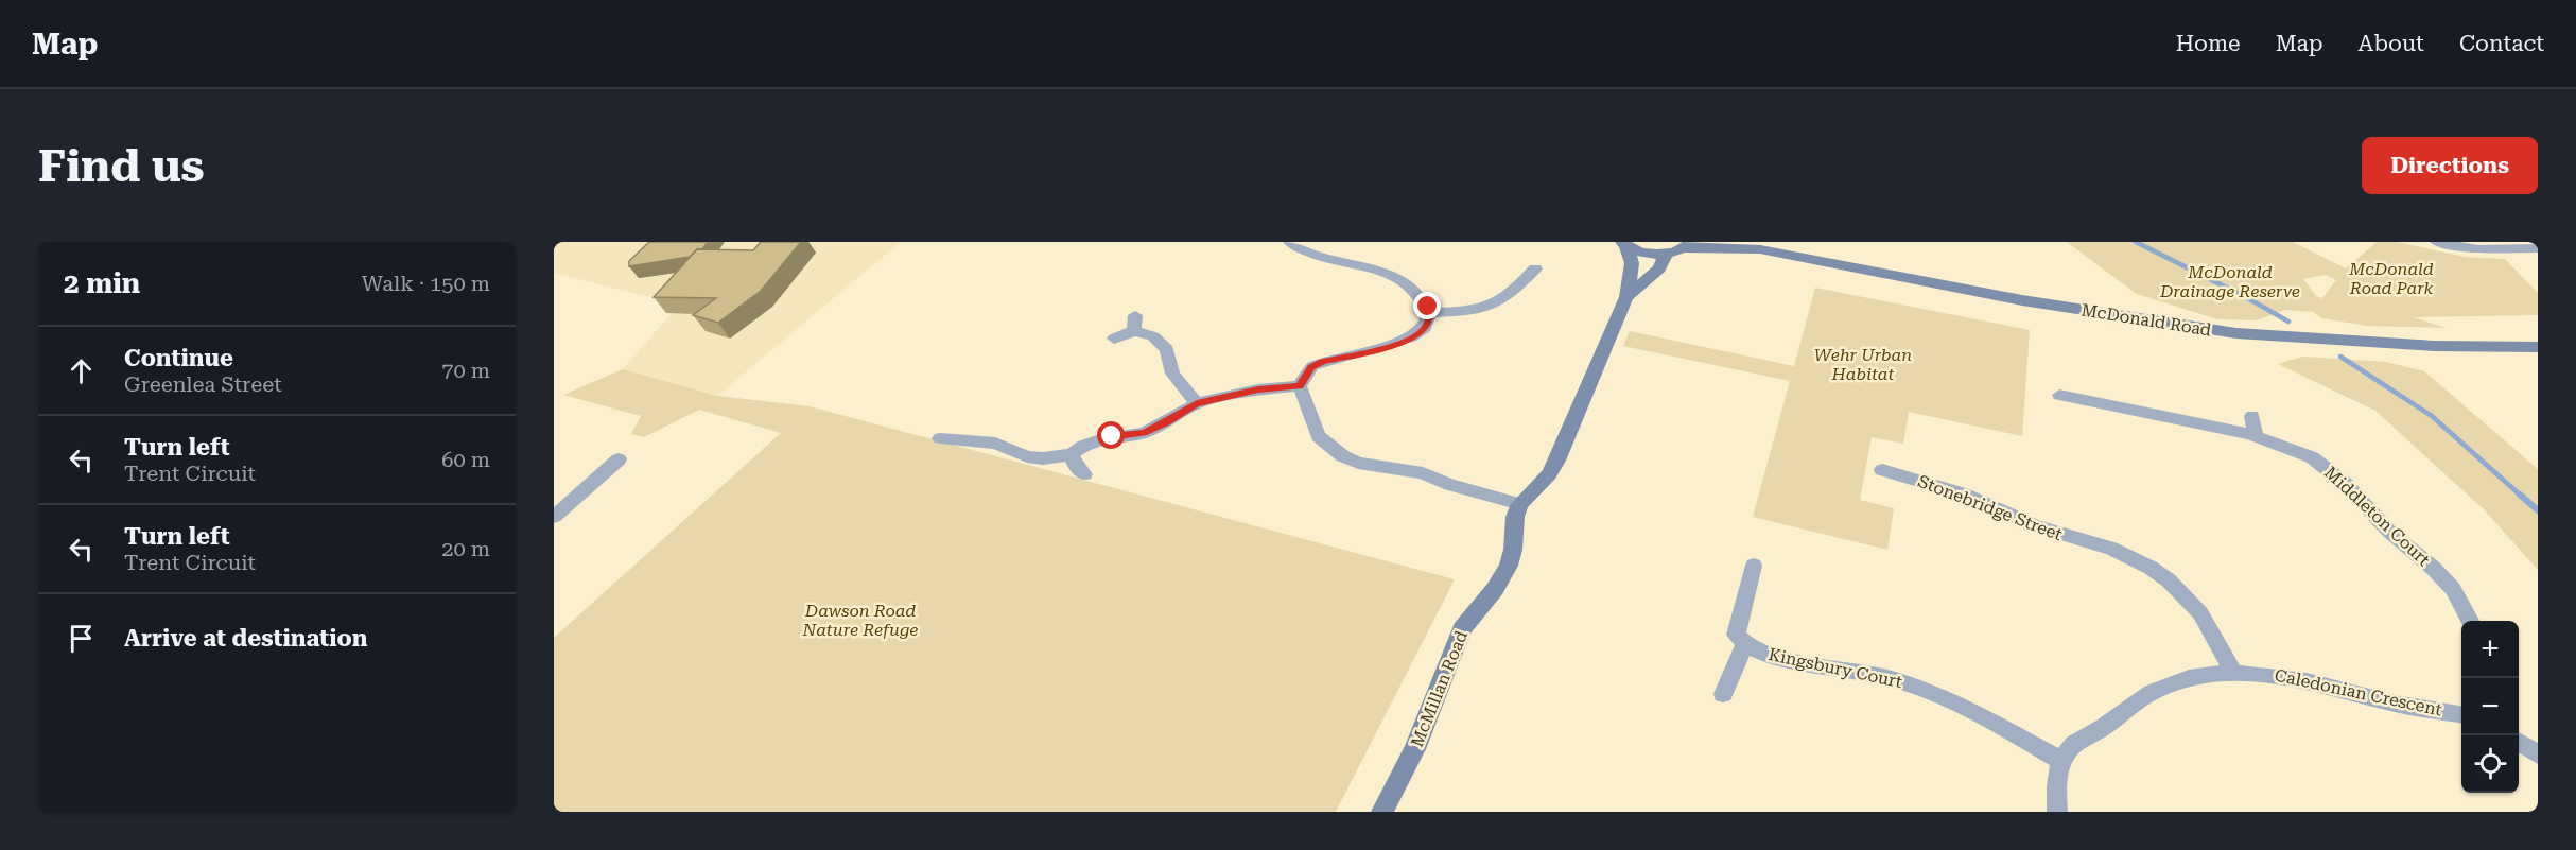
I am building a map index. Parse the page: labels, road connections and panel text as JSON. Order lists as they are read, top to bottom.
{
  "streets": {
    "main road": ["McDonald Road", "McMillan Road"],
    "street": [
      "Stonebridge Street",
      "Middleton Court",
      "Kingsbury Court",
      "Caledonian Crescent"
    ]
  },
  "crossings": [
    ["Stonebridge Street", "Caledonian Crescent"],
    ["Kingsbury Court", "Caledonian Crescent"]
  ],
  "parks": [
    "McDonald Road Park",
    "McDonald Drainage Reserve",
    "Wehr Urban Habitat",
    "Dawson Road Nature Refuge"
  ],
  "page": {
    "header": "Map",
    "nav": [
      "Home",
      "Map",
      "About",
      "Contact"
    ],
    "buttons": "Directions",
    "title": "Find us",
    "heading": ["2 min", "Walk · 150 m"],
    "list": [
      ["Continue", "Greenlea Street", "70 m"],
      ["Turn left", "Trent Circuit", "60 m"],
      ["Turn left", "Trent Circuit", "20 m"],
      "Arrive at destination"
    ],
    "map_buttons": ["+", "−"]
  }
}
